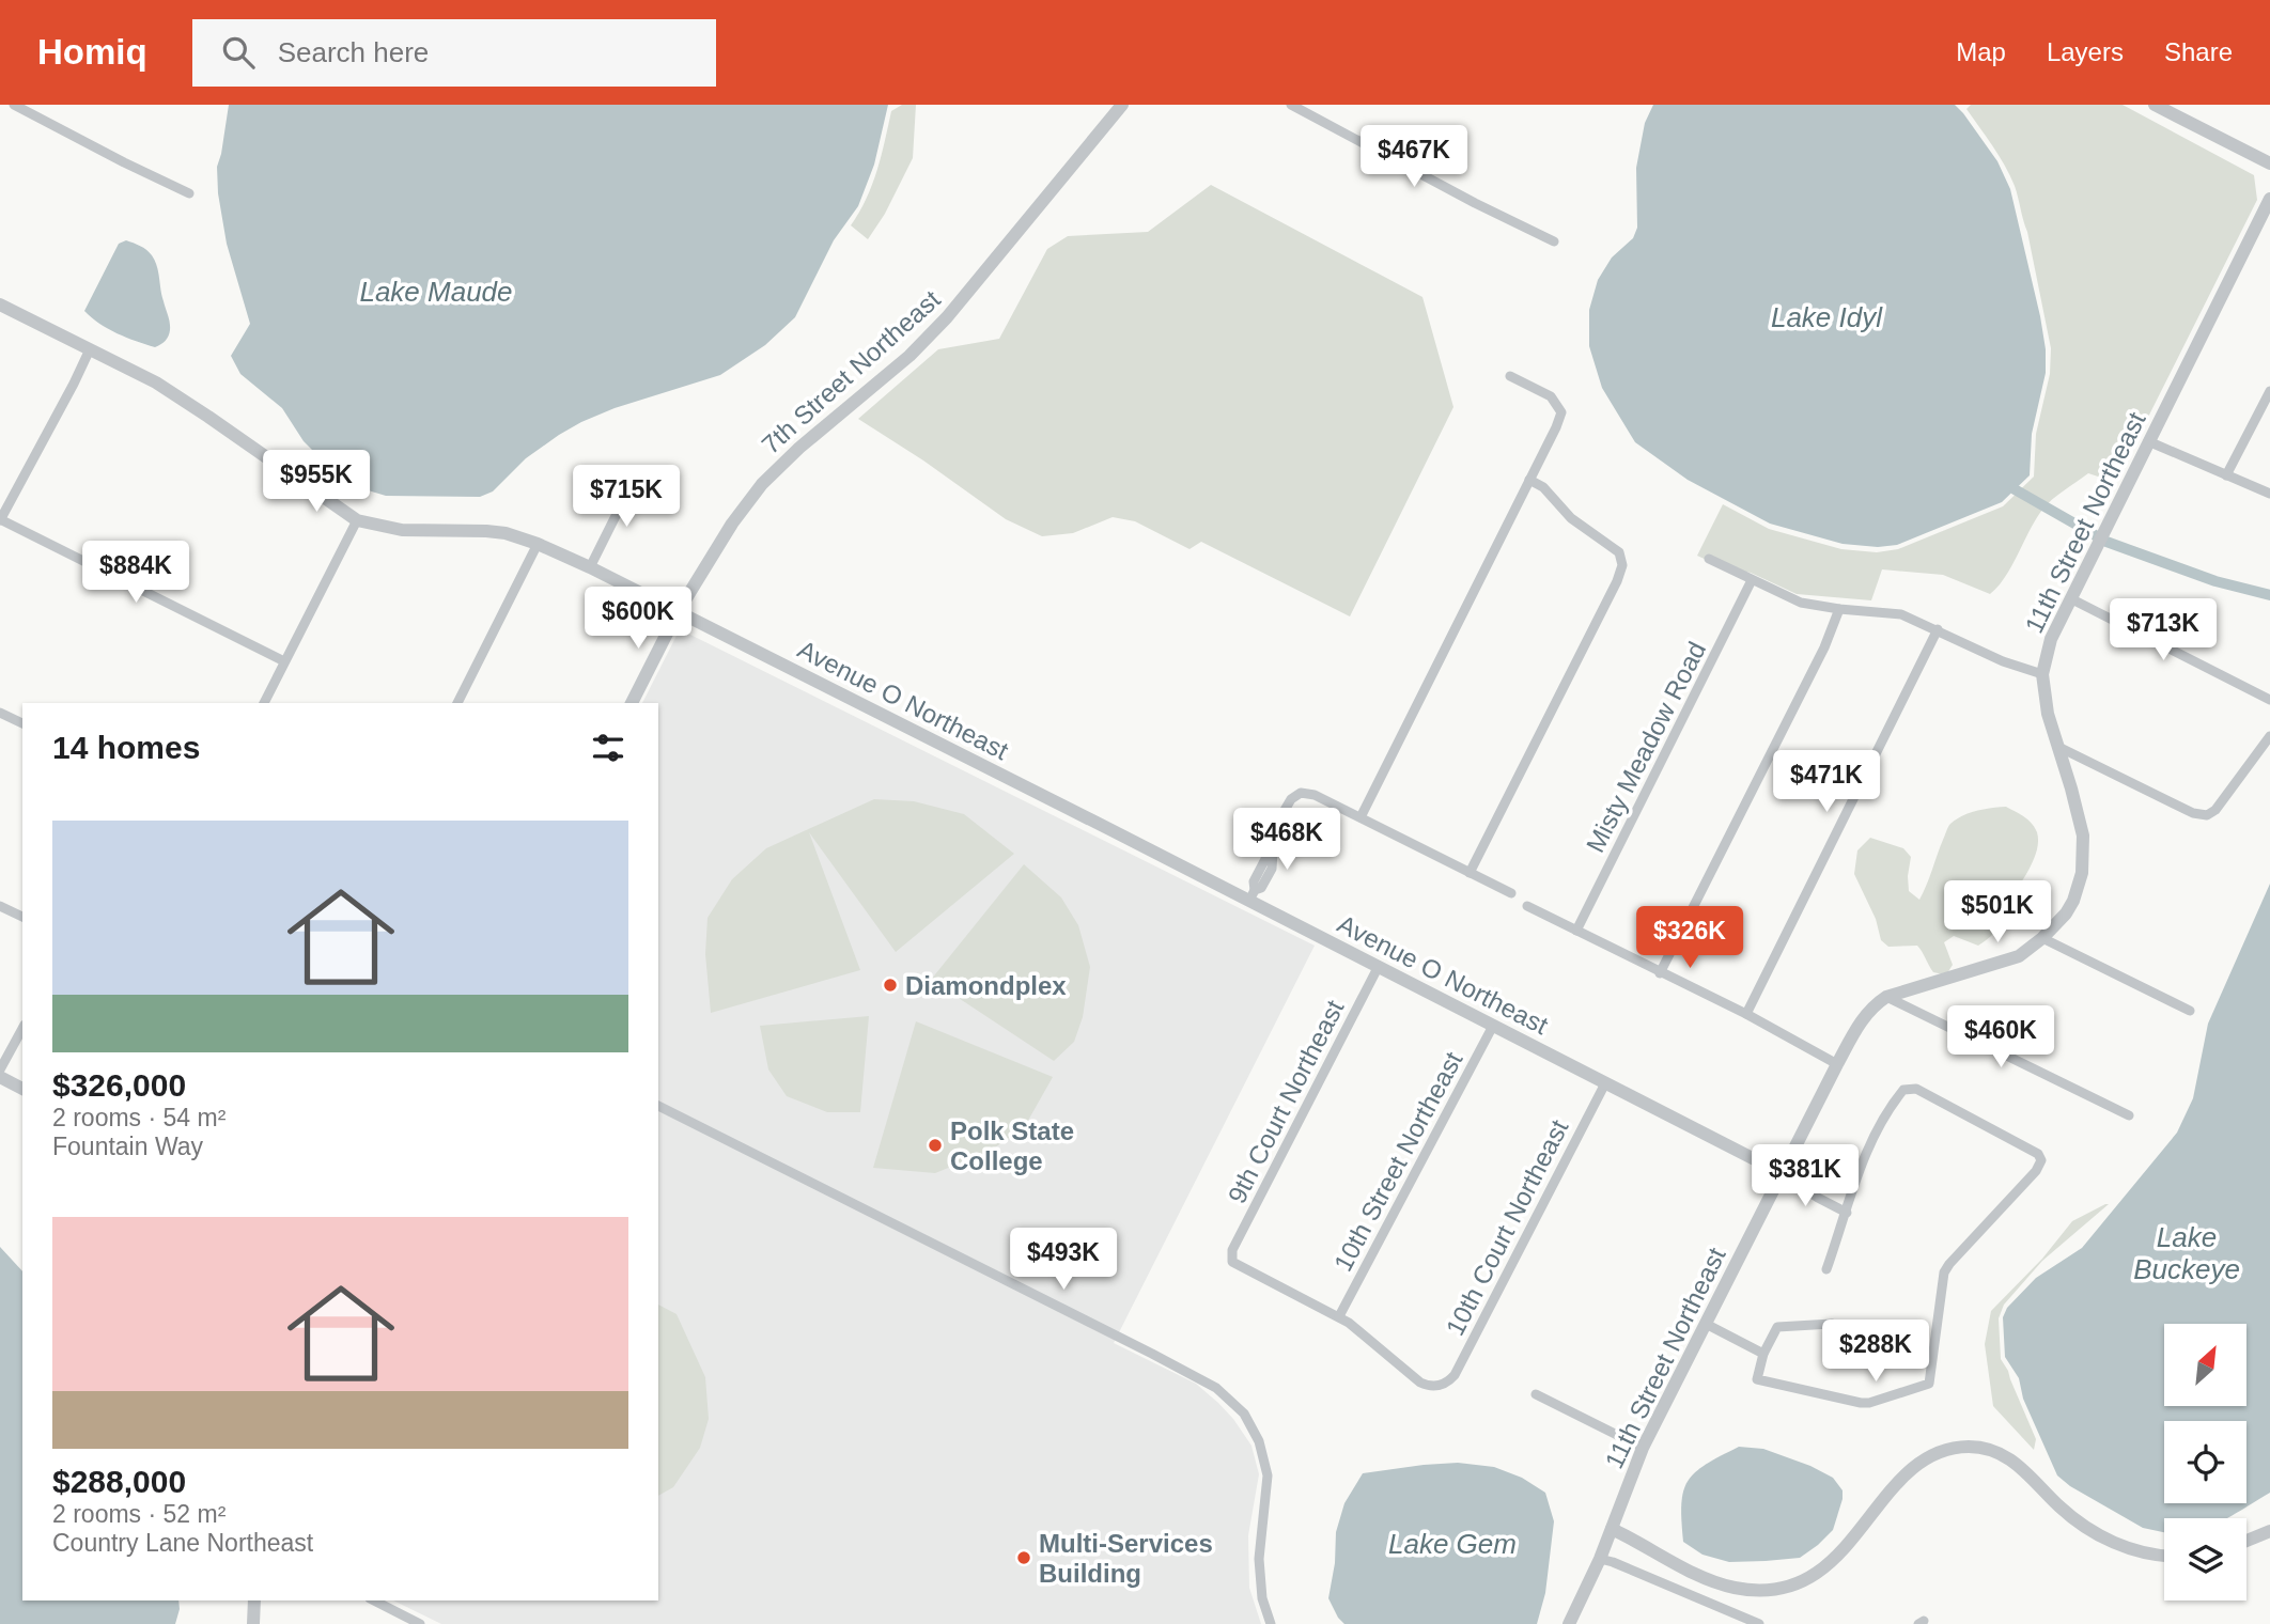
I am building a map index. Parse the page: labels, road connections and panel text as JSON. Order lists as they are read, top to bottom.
{
  "streets": {
    "street": [
      "7th Street Northeast",
      "11th Street Northeast",
      "Avenue O Northeast",
      "Misty Meadow Road",
      "9th Court Northeast",
      "10th Street Northeast",
      "10th Court Northeast"
    ]
  },
  "crossings": [
    ["7th Street Northeast", "Avenue O Northeast"],
    ["11th Street Northeast", "Avenue O Northeast"],
    ["Avenue O Northeast", "9th Court Northeast"],
    ["Avenue O Northeast", "10th Street Northeast"],
    ["Avenue O Northeast", "10th Court Northeast"],
    ["9th Court Northeast", "10th Street Northeast"],
    ["9th Court Northeast", "10th Court Northeast"],
    ["10th Street Northeast", "10th Court Northeast"]
  ],
  "water": [
    "Lake Maude",
    "Lake Idyl",
    "Lake Buckeye",
    "Lake Gem"
  ],
  "places": ["Diamondplex", "Polk State College", "Multi-Services Building"],
  "north": "top right",
  "page": {
    "header": "Homiq",
    "search": "Search here",
    "nav": ["Map", "Layers", "Share"],
    "price": [
      "$467K",
      "$955K",
      "$715K",
      "$884K",
      "$600K",
      "$713K",
      "$471K",
      "$468K",
      "$501K",
      "$326K",
      "$460K",
      "$381K",
      "$493K",
      "$288K"
    ],
    "heading": "14 homes",
    "list": [
      {
        "name": "$326,000",
        "note": "2 rooms · 54 m² · Fountain Way"
      },
      {
        "name": "$288,000",
        "note": "2 rooms · 52 m² · Country Lane Northeast"
      }
    ]
  }
}
